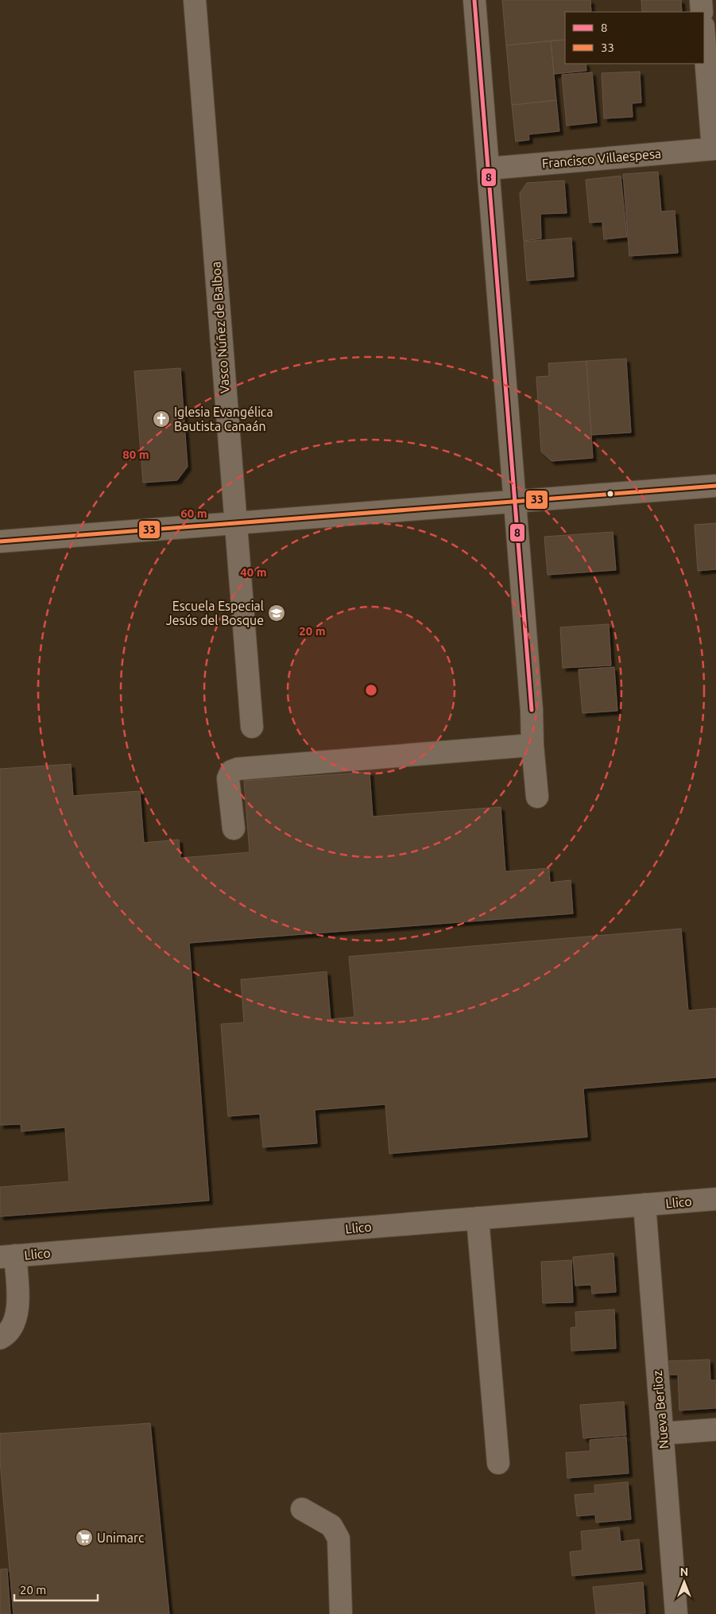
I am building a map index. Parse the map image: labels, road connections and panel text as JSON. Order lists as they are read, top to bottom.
{
  "streets": {
    "street": [
      "Francisco Villaespesa",
      "Vasco Núñez de Balboa",
      "Llico",
      "Nueva Berlioz"
    ]
  },
  "crossings": [
    ["Llico", "Nueva Berlioz"]
  ],
  "places": {
    "church": ["Iglesia Evangélica Bautista Canaán"],
    "school or university": ["Escuela Especial Jesús del Bosque"],
    "supermarket": ["Unimarc"]
  },
  "lines": ["transit line 8", "transit line 33"],
  "legend": ["8", "33"],
  "scale_bar": "20 m",
  "north": "top",
  "rings": [
    "80 m",
    "60 m",
    "40 m",
    "20 m"
  ]
}
